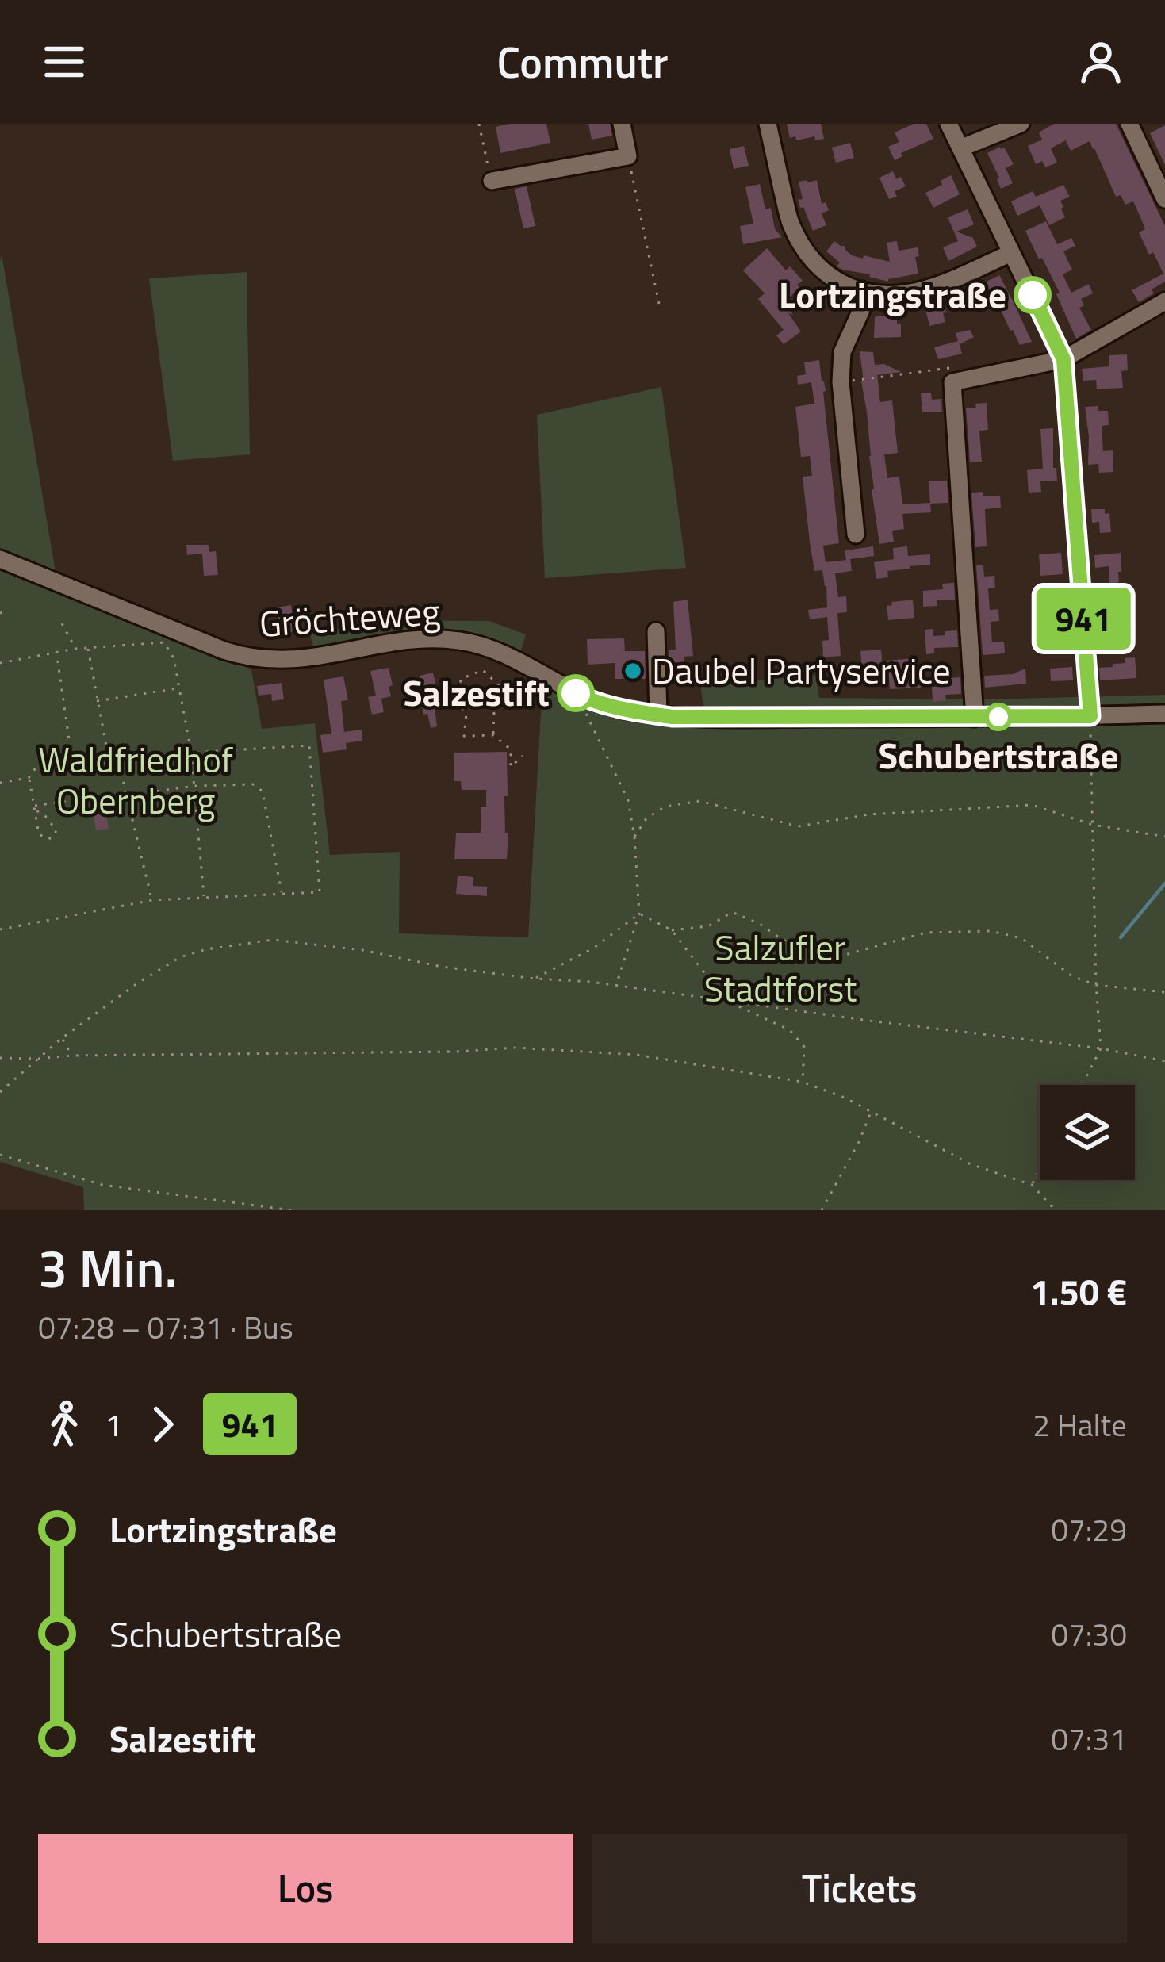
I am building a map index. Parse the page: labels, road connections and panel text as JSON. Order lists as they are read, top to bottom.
{
  "streets": {
    "street": ["Gröchteweg"]
  },
  "parks": ["Waldfriedhof Obernberg", "Salzufler Stadtforst"],
  "places": [
    "Lortzingstraße",
    "Daubel Partyservice",
    "Salzestift",
    "Schubertstraße"
  ],
  "lines": ["bus line 941"],
  "page": {
    "header": "Commutr",
    "on_map": "941",
    "heading": ["3 Min.", "07:28 – 07:31 · Bus", "1.50 €"],
    "legs": ["1", "941", "2 Halte"],
    "list": [
      {
        "name": "Lortzingstraße",
        "value": "07:29"
      },
      {
        "name": "Schubertstraße",
        "value": "07:30"
      },
      {
        "name": "Salzestift",
        "value": "07:31"
      }
    ],
    "buttons": ["Los", "Tickets"]
  }
}
